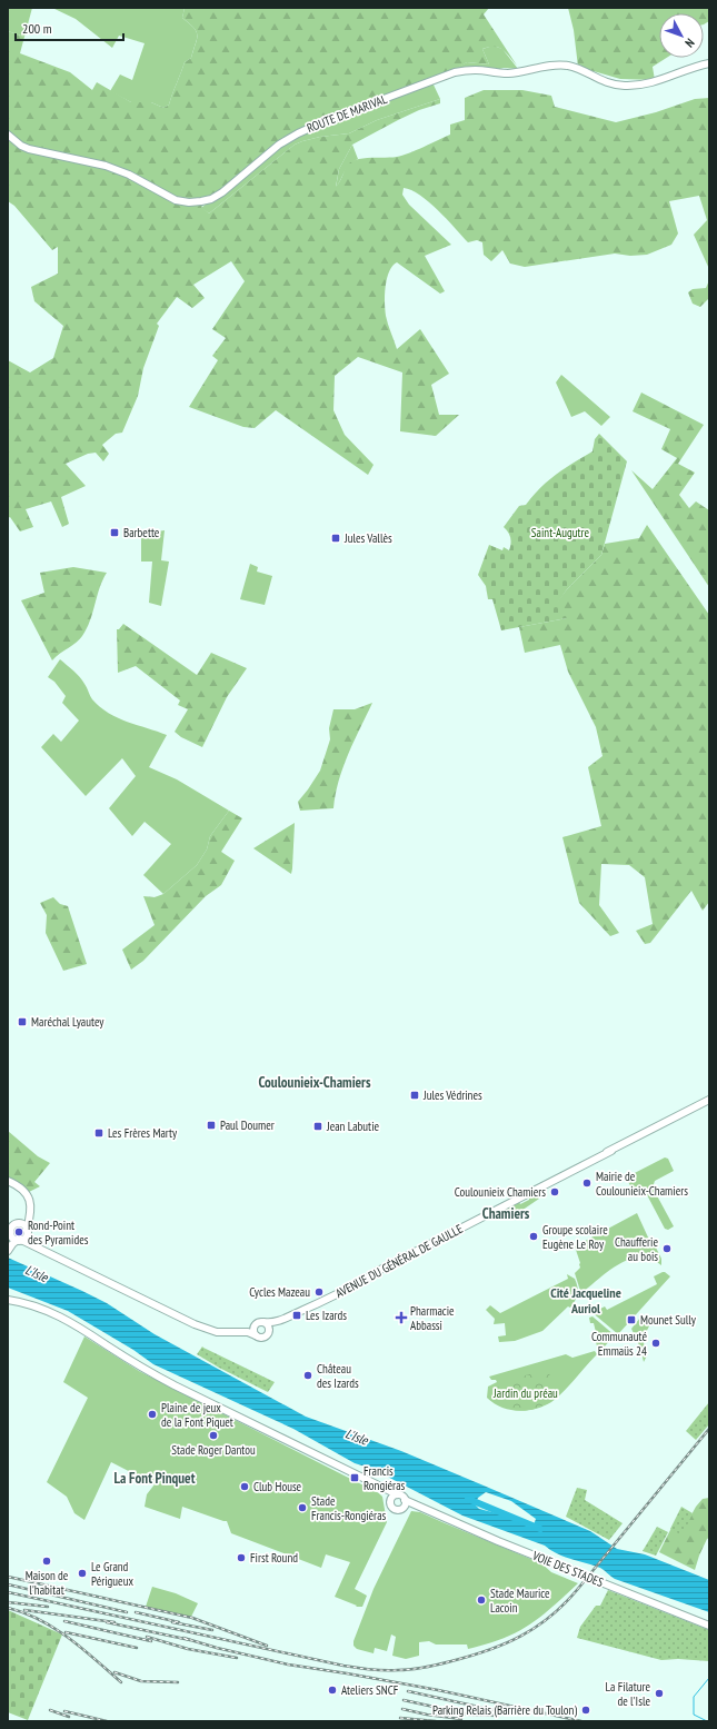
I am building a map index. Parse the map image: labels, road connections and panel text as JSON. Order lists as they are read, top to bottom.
{
  "streets": {
    "main road": ["ROUTE DE MARIVAL", "AVENUE DU GÉNÉRAL DE GAULLE", "VOIE DES STADES"]
  },
  "districts": [
    "Coulounieix-Chamiers",
    "Chamiers",
    "Cité Jacqueline Auriol",
    "La Font Pinquet"
  ],
  "water": ["L'Isle"],
  "parks": ["Saint-Augutre", "Jardin du préau"],
  "places": {
    "transit": [
      "Barbette",
      "Jules Vallès",
      "Maréchal Lyautey",
      "Jules Védrines",
      "Paul Doumer",
      "Jean Labutie",
      "Les Frères Marty",
      "Les Izards",
      "Mounet Sully",
      "Francis Rongiéras"
    ],
    "other": [
      "Mairie de Coulounieix-Chamiers",
      "Coulounieix Chamiers",
      "Rond-Point des Pyramides",
      "Groupe scolaire Eugène Le Roy",
      "Chaufferie au bois",
      "Cycles Mazeau",
      "Communauté Emmaüs 24",
      "Château des Izards",
      "Plaine de jeux de la Font Piquet",
      "Stade Roger Dantou",
      "Club House",
      "Stade Francis-Rongiéras",
      "First Round",
      "Maison de l'habitat",
      "Le Grand Périgueux",
      "Stade Maurice Lacoin",
      "Ateliers SNCF",
      "La Filature de l'Isle",
      "Parking Relais (Barrière du Toulon)"
    ],
    "health": ["Pharmacie Abbassi"]
  },
  "scale_bar": "200 m",
  "north": "bottom right"
}
